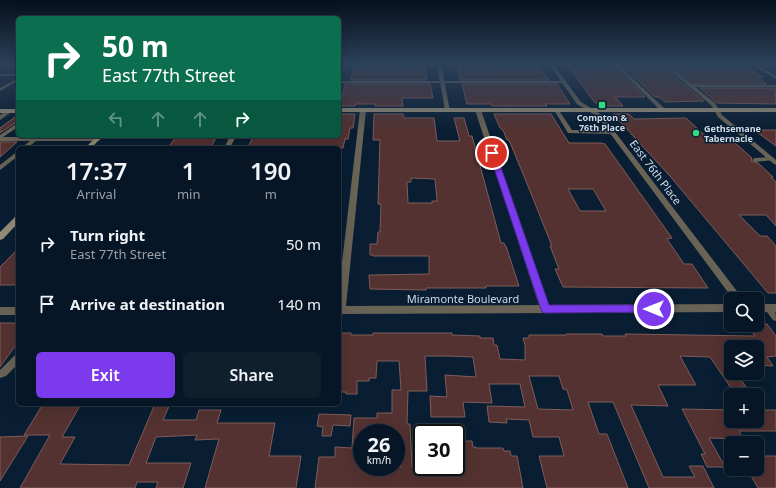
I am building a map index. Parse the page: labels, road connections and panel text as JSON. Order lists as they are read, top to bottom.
{
  "streets": {
    "street": ["East 76th Place", "Miramonte Boulevard"]
  },
  "places": {
    "transit": ["Compton & 76th Place"],
    "other": ["Gethsemane Tabernacle"]
  },
  "page": {
    "turn": ["50 m", "East 77th Street"],
    "eta": [
      "17:37",
      "Arrival",
      "1",
      "min",
      "190",
      "m"
    ],
    "list": [
      {
        "name": "Turn right",
        "note": "East 77th Street",
        "value": "50 m"
      },
      {
        "name": "Arrive at destination",
        "value": "140 m"
      }
    ],
    "map_buttons": ["+", "−"],
    "buttons": ["Exit", "Share"],
    "speed": "26 km/h",
    "limit": "30"
  }
}
